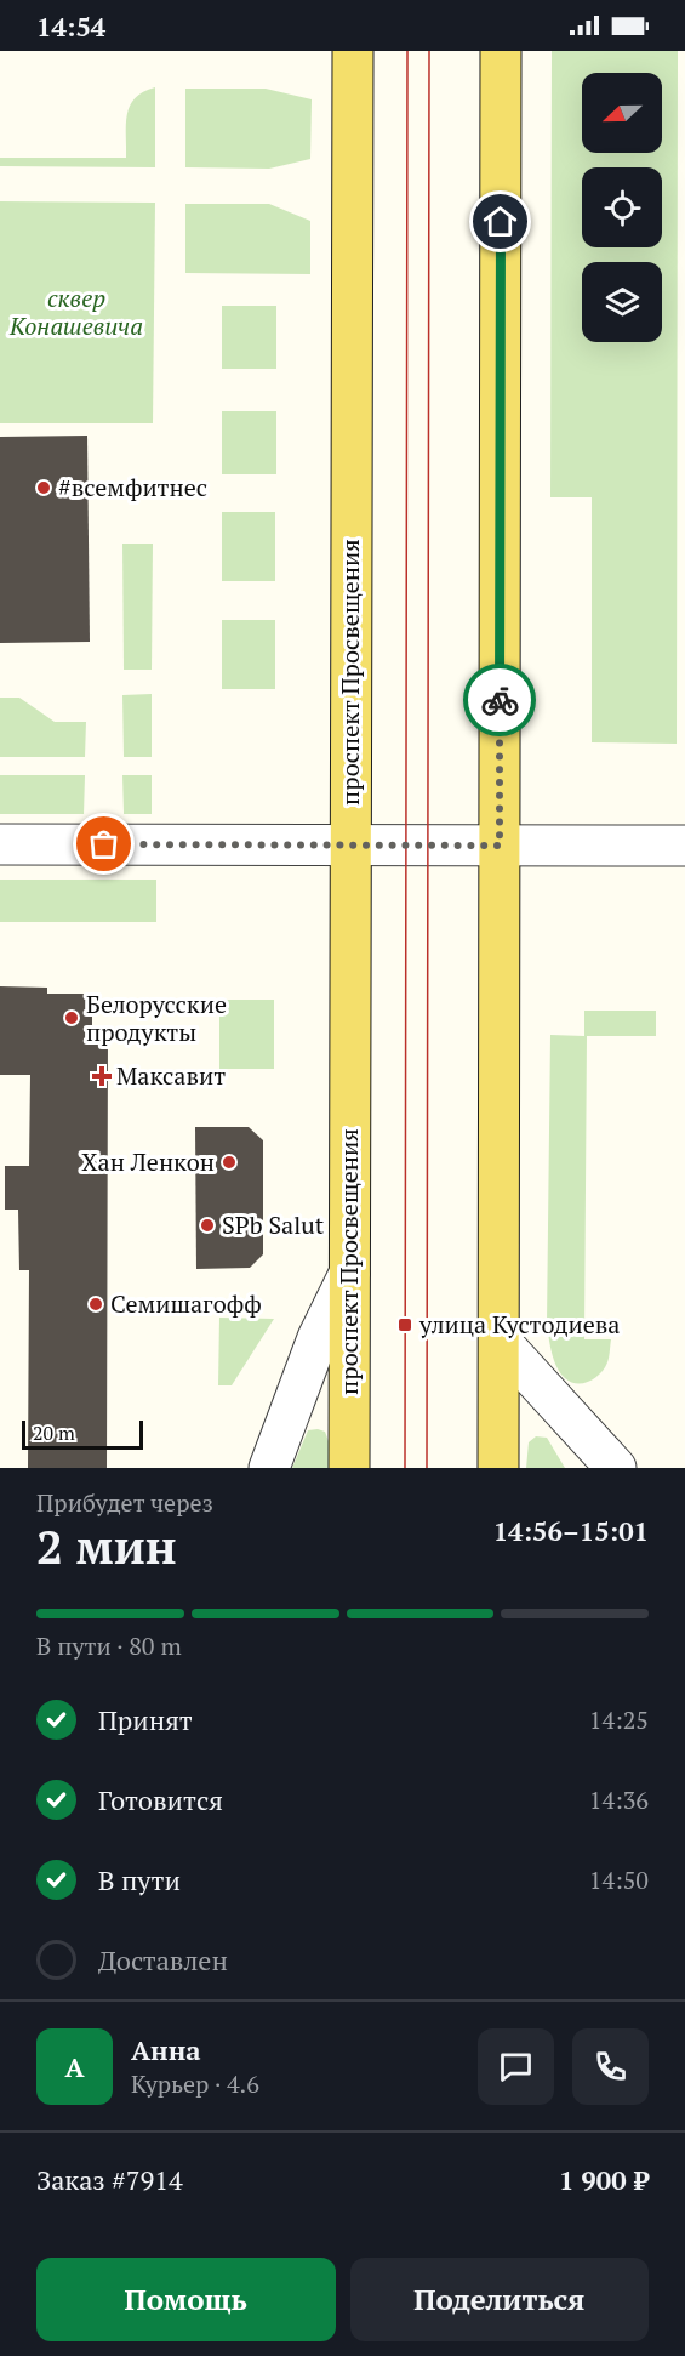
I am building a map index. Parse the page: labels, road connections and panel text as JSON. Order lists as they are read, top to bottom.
{
  "streets": {
    "main road": ["проспект Просвещения"]
  },
  "parks": ["сквер Конашевича"],
  "places": {
    "other": [
      "#всемфитнес",
      "Белорусские продукты",
      "Хан Ленкон",
      "SPb Salut",
      "Семишагофф"
    ],
    "health": ["Максавит"],
    "transit": ["улица Кустодиева"]
  },
  "scale_bar": "20 m",
  "north": "left",
  "page": {
    "status": "14:54",
    "scale": "20 m",
    "heading": ["2 мин", "Прибудет через", "14:56–15:01"],
    "panel": [
      "Анна",
      "Курьер · 4.6",
      "Заказ #7914",
      "1 900 ₽"
    ],
    "bar": "В пути · 80 m",
    "list": [
      ["Принят", "14:25"],
      ["Готовится", "14:36"],
      ["В пути", "14:50"],
      "Доставлен"
    ],
    "round": "А",
    "buttons": ["Помощь", "Поделиться"]
  }
}
